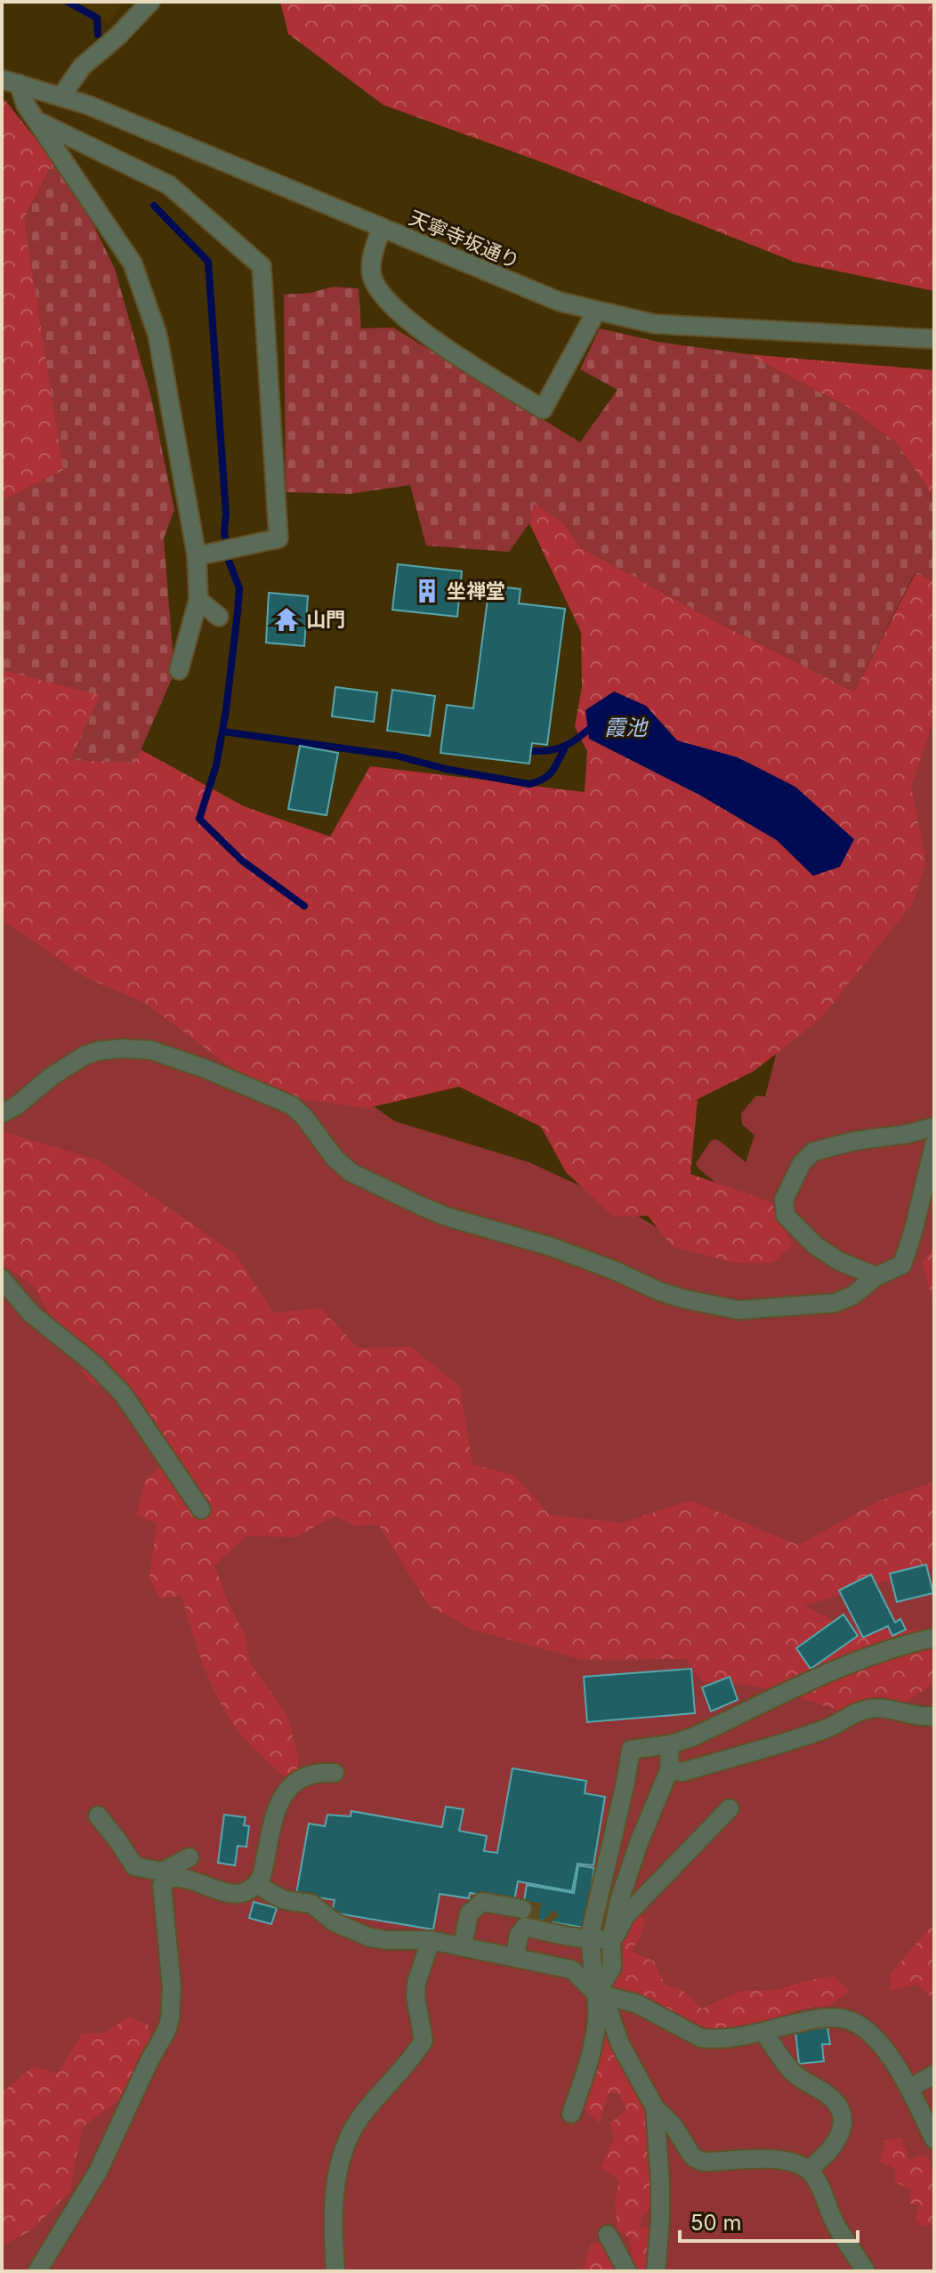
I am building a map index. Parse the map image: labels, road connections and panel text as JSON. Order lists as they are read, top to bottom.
{
  "streets": {
    "street": ["天寧寺坂通り"]
  },
  "water": ["霞池"],
  "places": {
    "building": ["坐禅堂"],
    "temple": ["山門"]
  },
  "scale_bar": "50 m"
}
